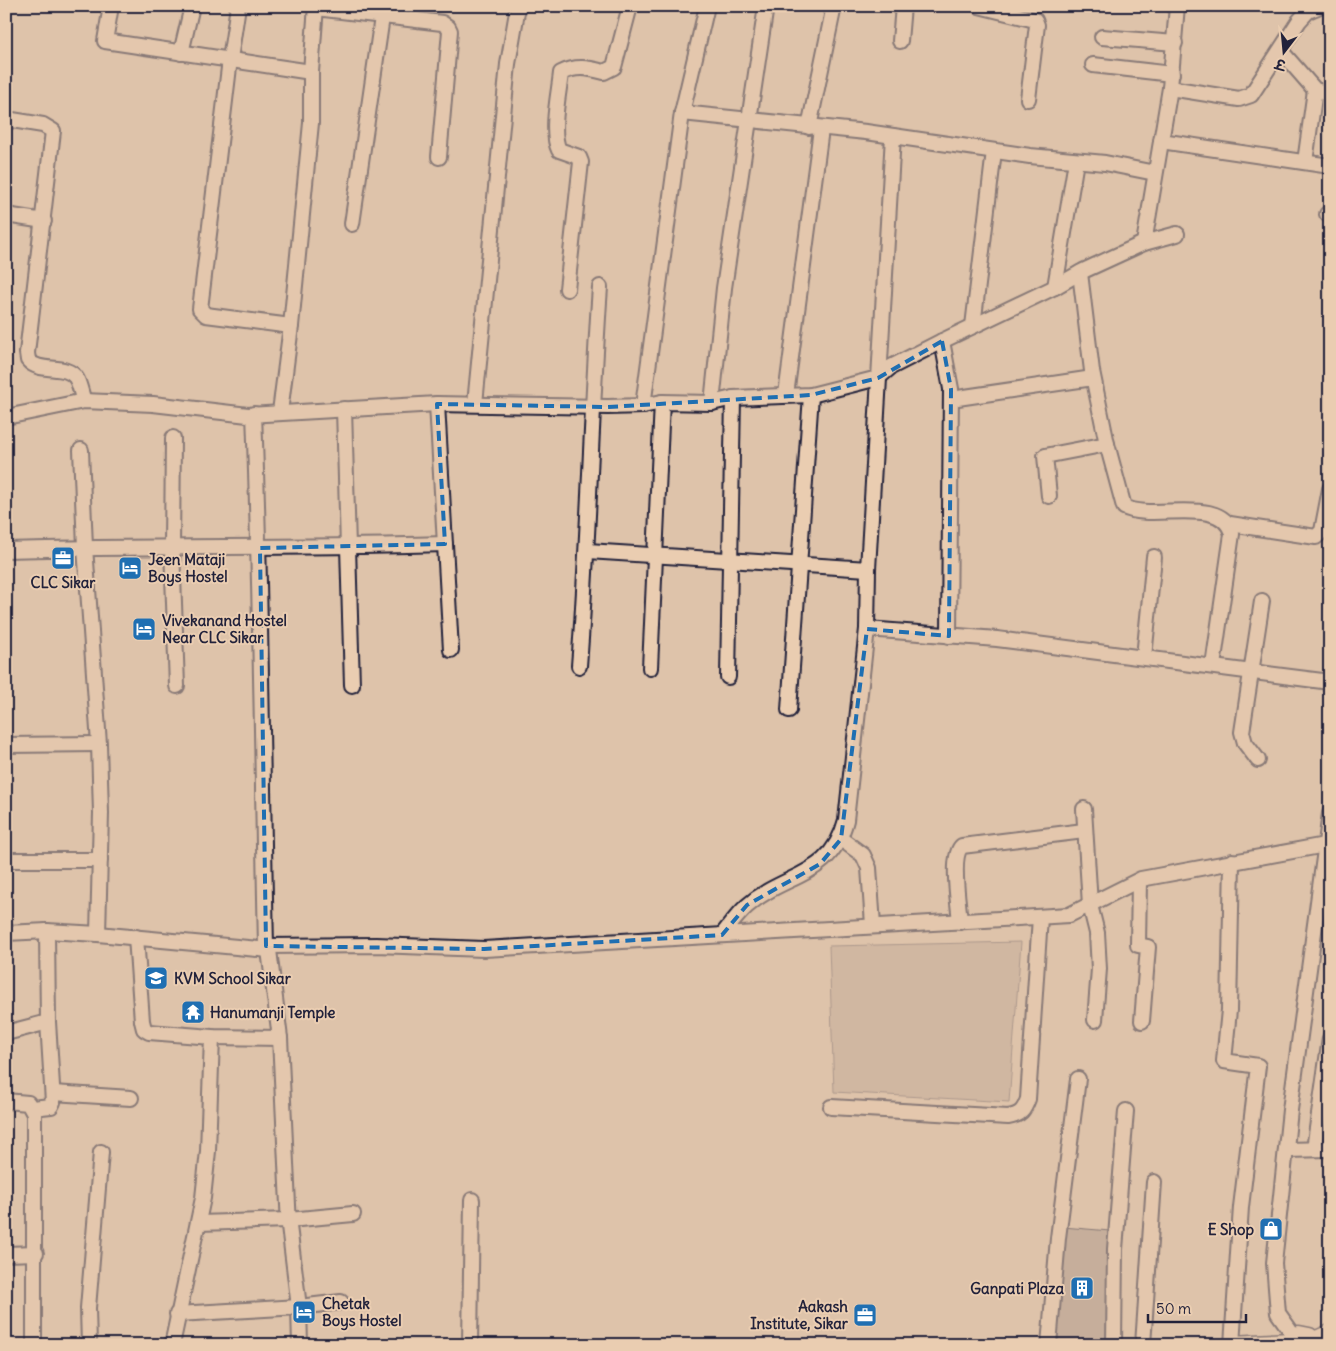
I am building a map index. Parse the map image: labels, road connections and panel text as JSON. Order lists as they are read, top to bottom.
{
  "places": {
    "office": ["CLC Sikar", "Aakash Institute, Sikar"],
    "hotel": ["Jeen Mataji Boys Hostel", "Vivekanand Hostel Near CLC Sikar", "Chetak Boys Hostel"],
    "school or university": ["KVM School Sikar"],
    "temple": ["Hanumanji Temple"],
    "shop": ["E Shop"],
    "building": ["Ganpati Plaza"]
  },
  "scale_bar": "50 m",
  "north": "bottom"
}
